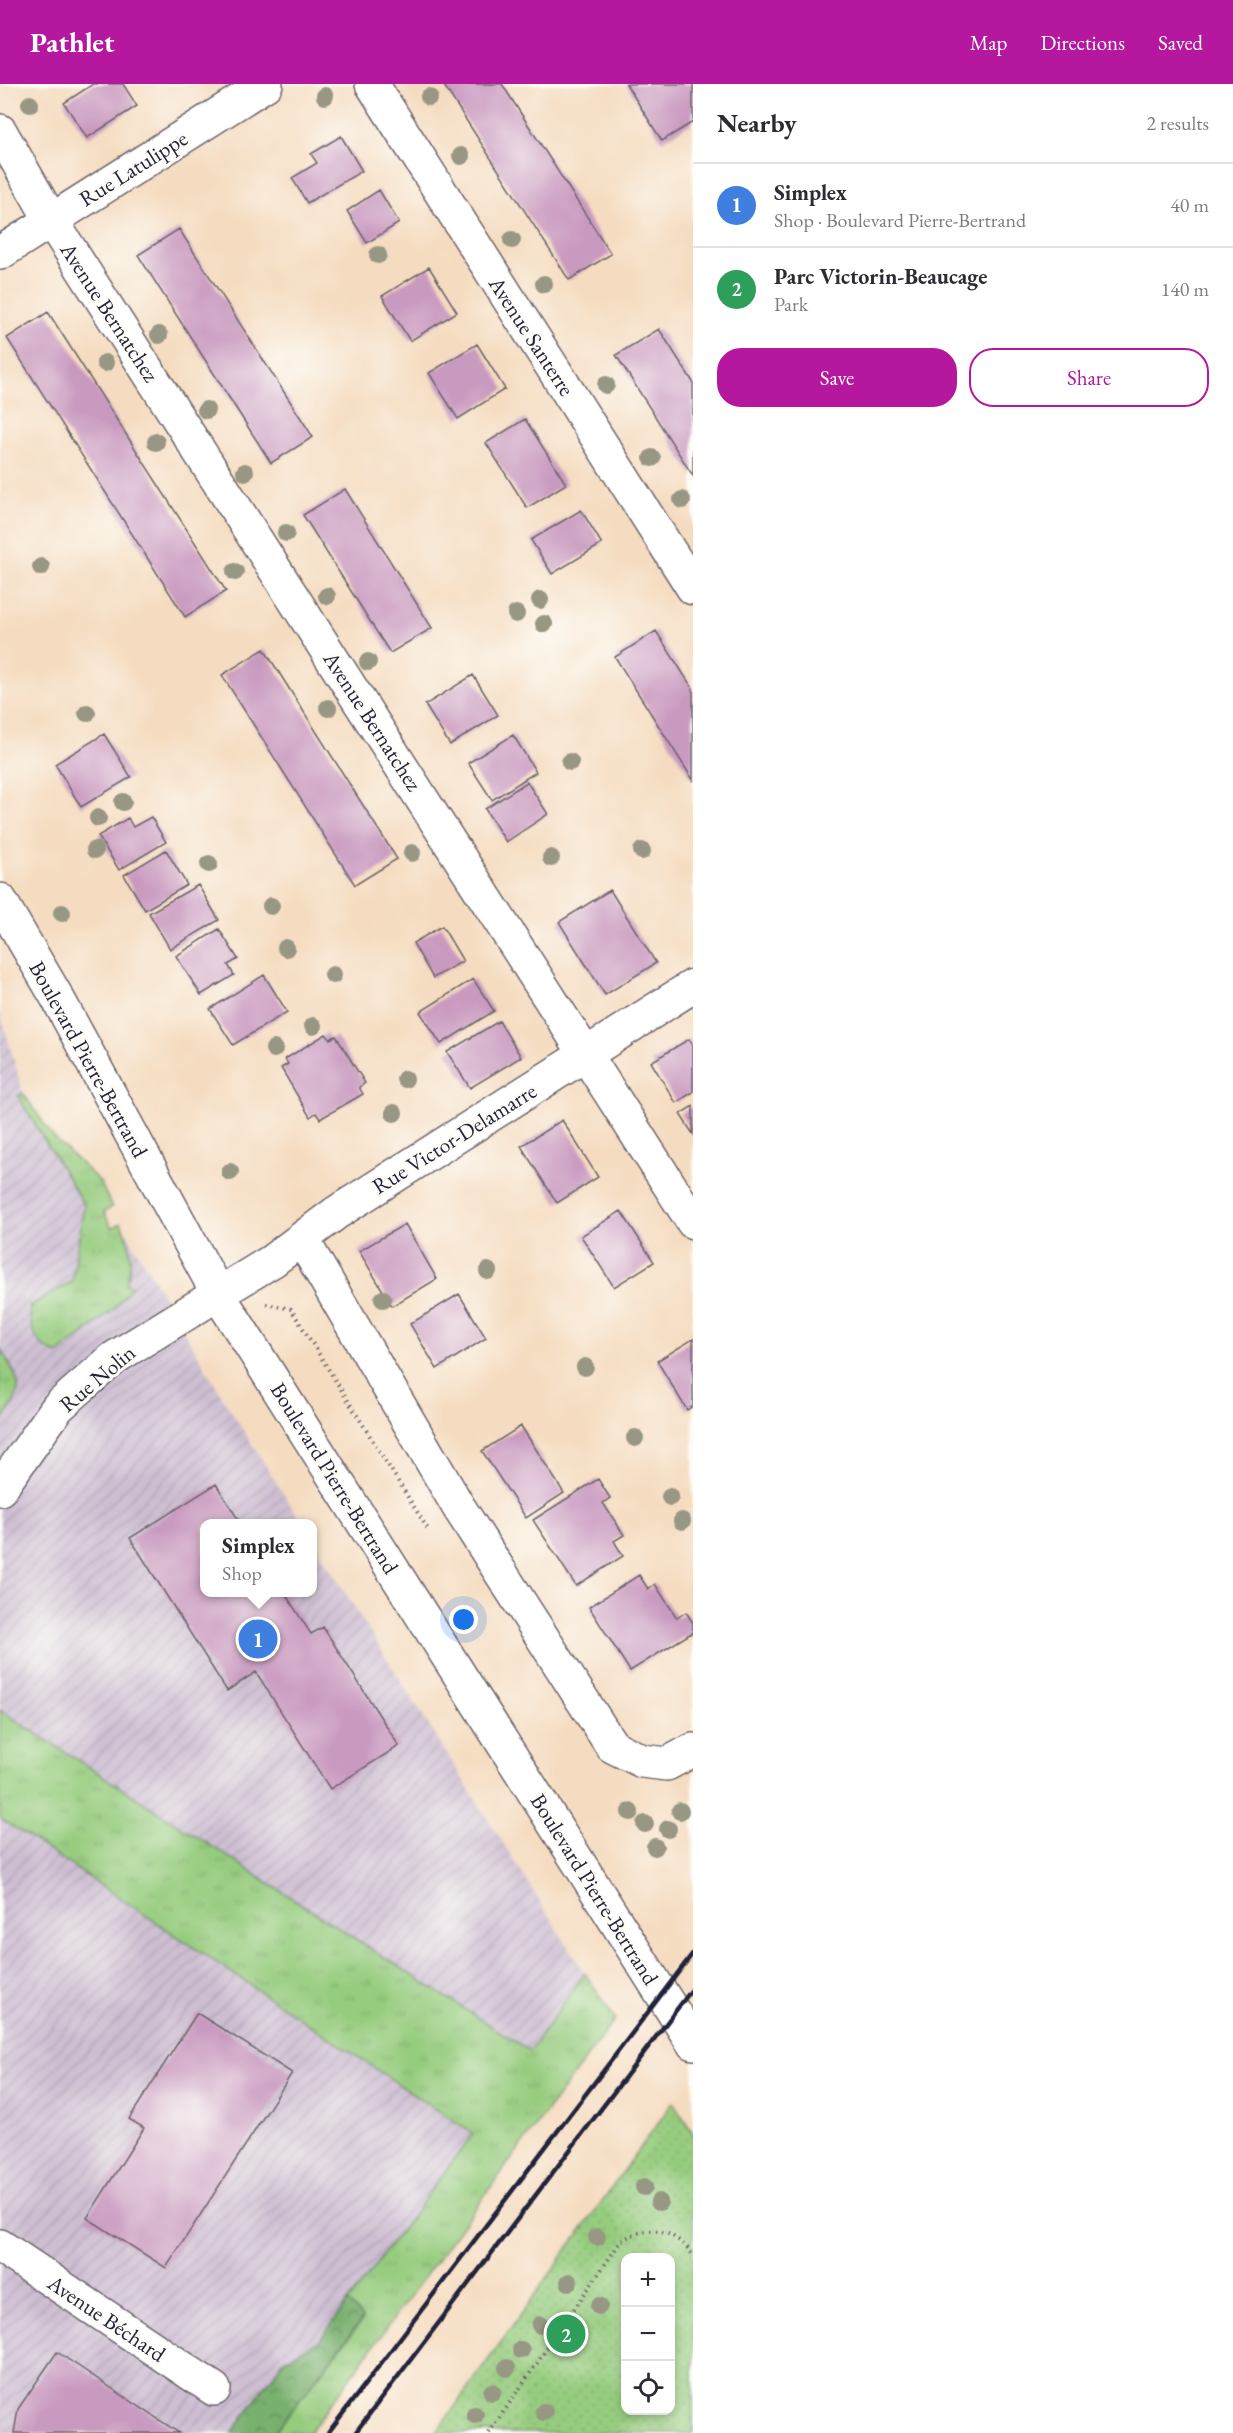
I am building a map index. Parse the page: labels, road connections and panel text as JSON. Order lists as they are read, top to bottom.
{
  "streets": {
    "street": [
      "Rue Latulippe",
      "Avenue Bernatchez",
      "Avenue Santerre",
      "Boulevard Pierre-Bertrand",
      "Rue Victor-Delamarre",
      "Rue Nolin",
      "Avenue Béchard"
    ]
  },
  "crossings": [
    ["Rue Latulippe", "Avenue Bernatchez"],
    ["Avenue Bernatchez", "Rue Victor-Delamarre"],
    ["Boulevard Pierre-Bertrand", "Rue Victor-Delamarre"],
    ["Boulevard Pierre-Bertrand", "Rue Nolin"],
    ["Rue Victor-Delamarre", "Rue Nolin"]
  ],
  "page": {
    "header": "Pathlet",
    "nav": ["Map", "Directions", "Saved"],
    "heading": ["Nearby", "2 results"],
    "list": [
      {
        "mark": "1",
        "name": "Simplex",
        "note": "Shop · Boulevard Pierre-Bertrand",
        "value": "40 m"
      },
      {
        "mark": "2",
        "name": "Parc Victorin-Beaucage",
        "note": "Park",
        "value": "140 m"
      }
    ],
    "buttons": ["Save", "Share"],
    "popup": ["Simplex", "Shop"],
    "pins": ["1", "2"],
    "map_buttons": ["+", "−"]
  }
}
